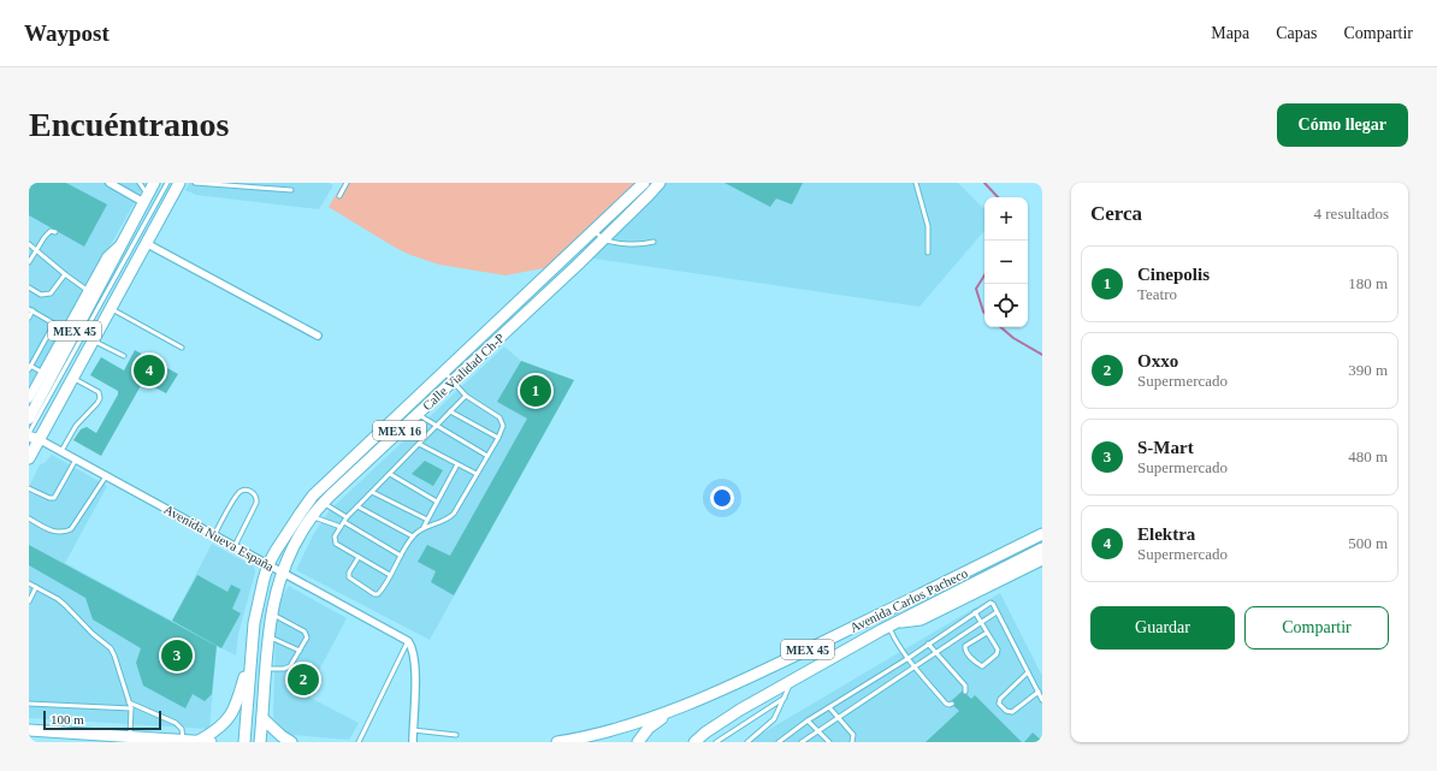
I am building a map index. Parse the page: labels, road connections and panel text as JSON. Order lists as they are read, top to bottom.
{
  "streets": {
    "main road": [
      "MEX 45",
      "Calle Vialidad Ch-P",
      "MEX 16",
      "Avenida Carlos Pacheco"
    ],
    "street": ["Avenida Nueva España"]
  },
  "crossings": [
    ["Calle Vialidad Ch-P", "Avenida Nueva España"]
  ],
  "scale_bar": "100 m",
  "page": {
    "header": "Waypost",
    "nav": ["Mapa", "Capas", "Compartir"],
    "buttons": [
      "Cómo llegar",
      ["Guardar", "Compartir"]
    ],
    "title": "Encuéntranos",
    "heading": ["Cerca", "4 resultados"],
    "map_buttons": ["+", "−"],
    "list": [
      {
        "mark": "1",
        "name": "Cinepolis",
        "note": "Teatro",
        "value": "180 m"
      },
      {
        "mark": "2",
        "name": "Oxxo",
        "note": "Supermercado",
        "value": "390 m"
      },
      {
        "mark": "3",
        "name": "S-Mart",
        "note": "Supermercado",
        "value": "480 m"
      },
      {
        "mark": "4",
        "name": "Elektra",
        "note": "Supermercado",
        "value": "500 m"
      }
    ],
    "pins": [
      "4",
      "1",
      "3",
      "2"
    ],
    "scale": "100 m"
  }
}
